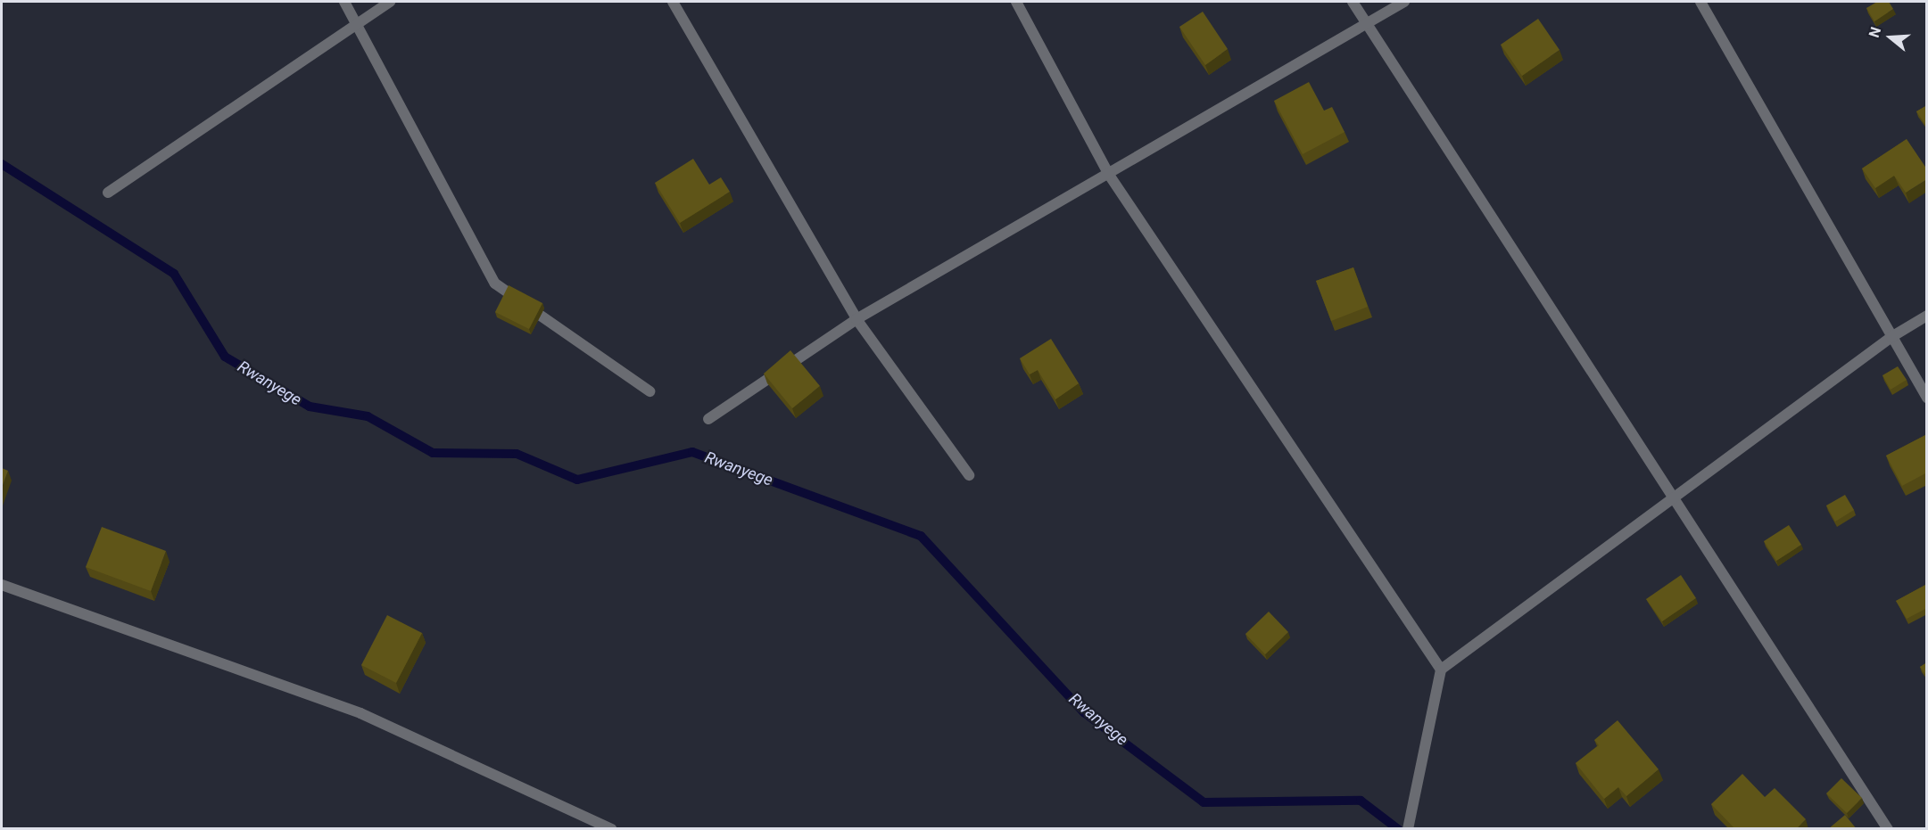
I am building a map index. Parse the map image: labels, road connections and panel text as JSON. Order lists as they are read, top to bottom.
{
  "water": ["Rwanyege"],
  "north": "left"
}
